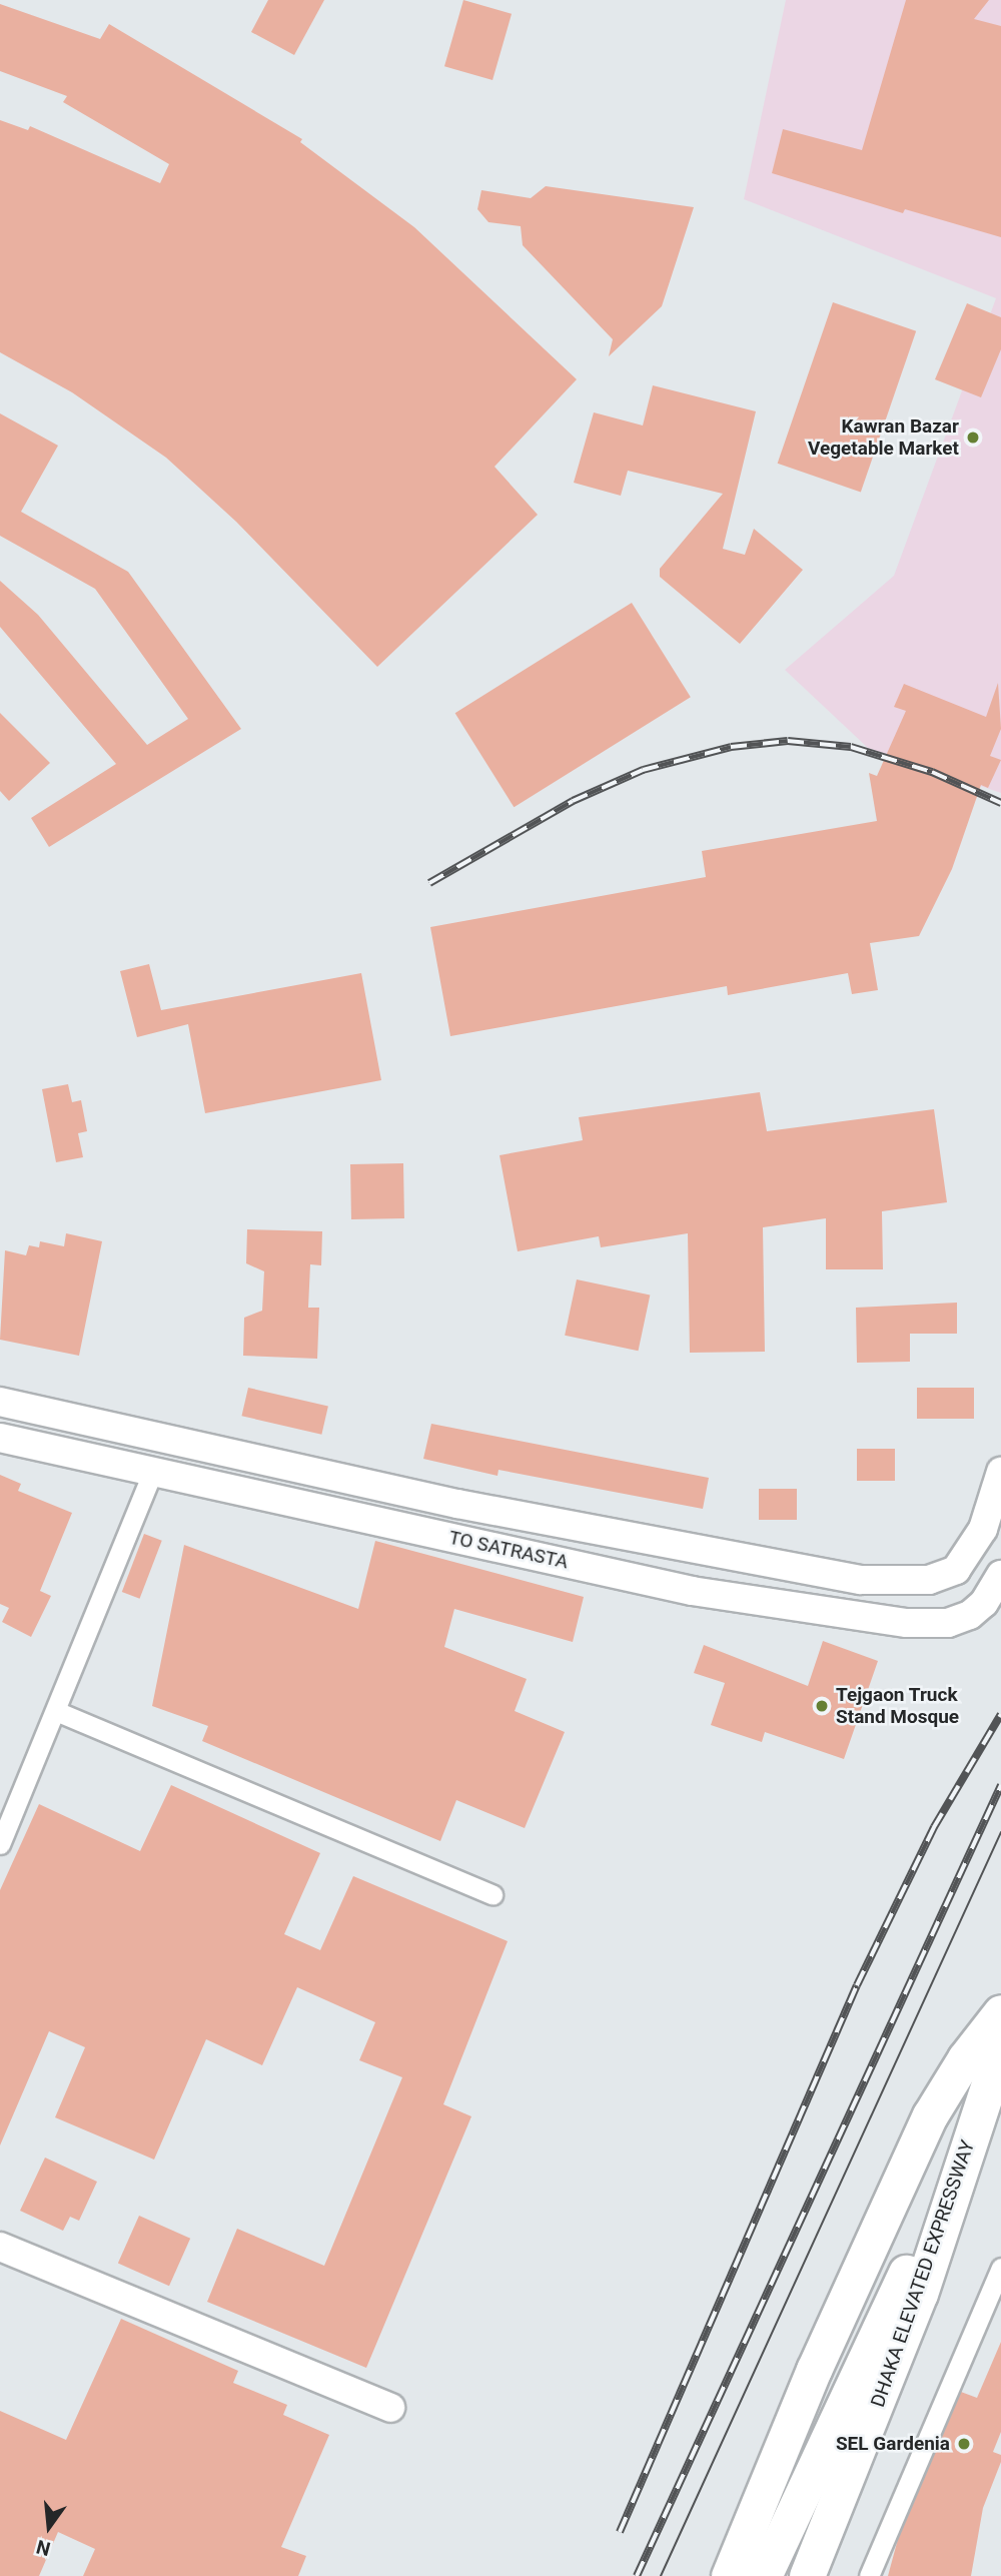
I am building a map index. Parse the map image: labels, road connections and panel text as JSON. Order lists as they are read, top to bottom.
{
  "streets": {
    "highway": ["DHAKA ELEVATED EXPRESSWAY"],
    "street": ["TO SATRASTA"]
  },
  "places": ["Kawran Bazar Vegetable Market", "Tejgaon Truck Stand Mosque", "SEL Gardenia"],
  "north": "bottom"
}
